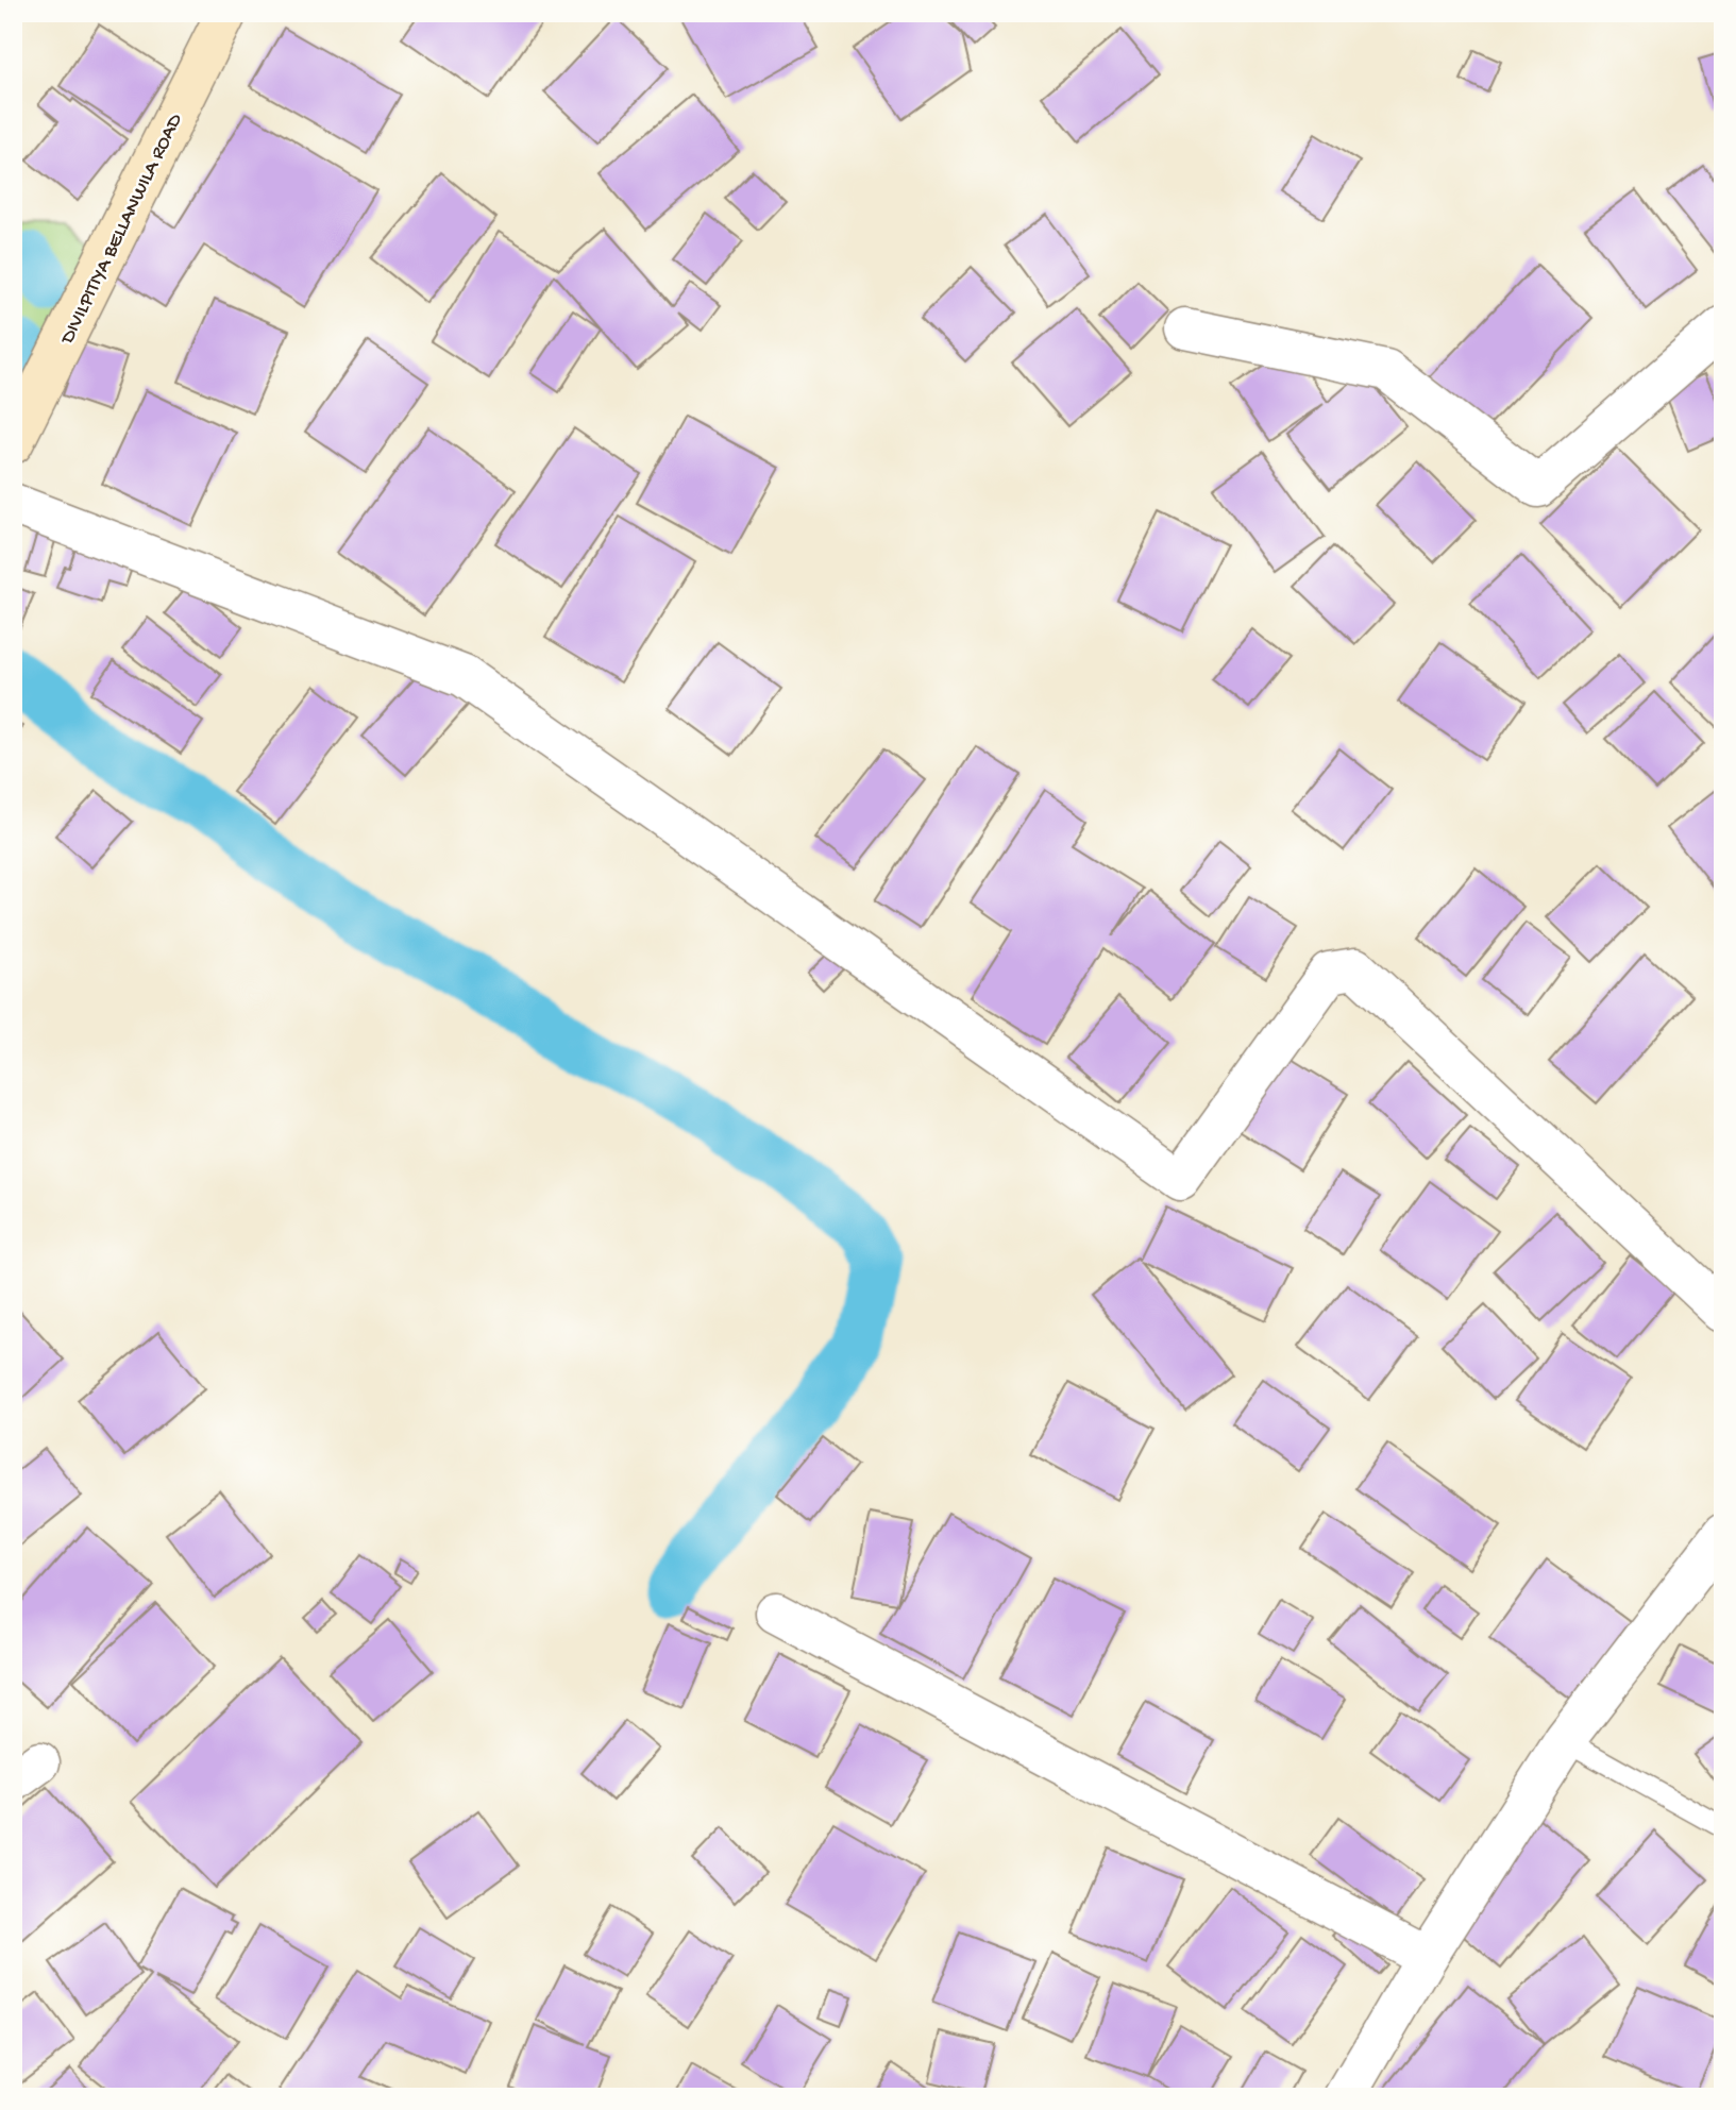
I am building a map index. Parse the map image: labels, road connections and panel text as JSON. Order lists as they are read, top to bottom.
{
  "streets": {
    "street": ["DIVILPITIYA BELLANWILA ROAD"]
  }
}
